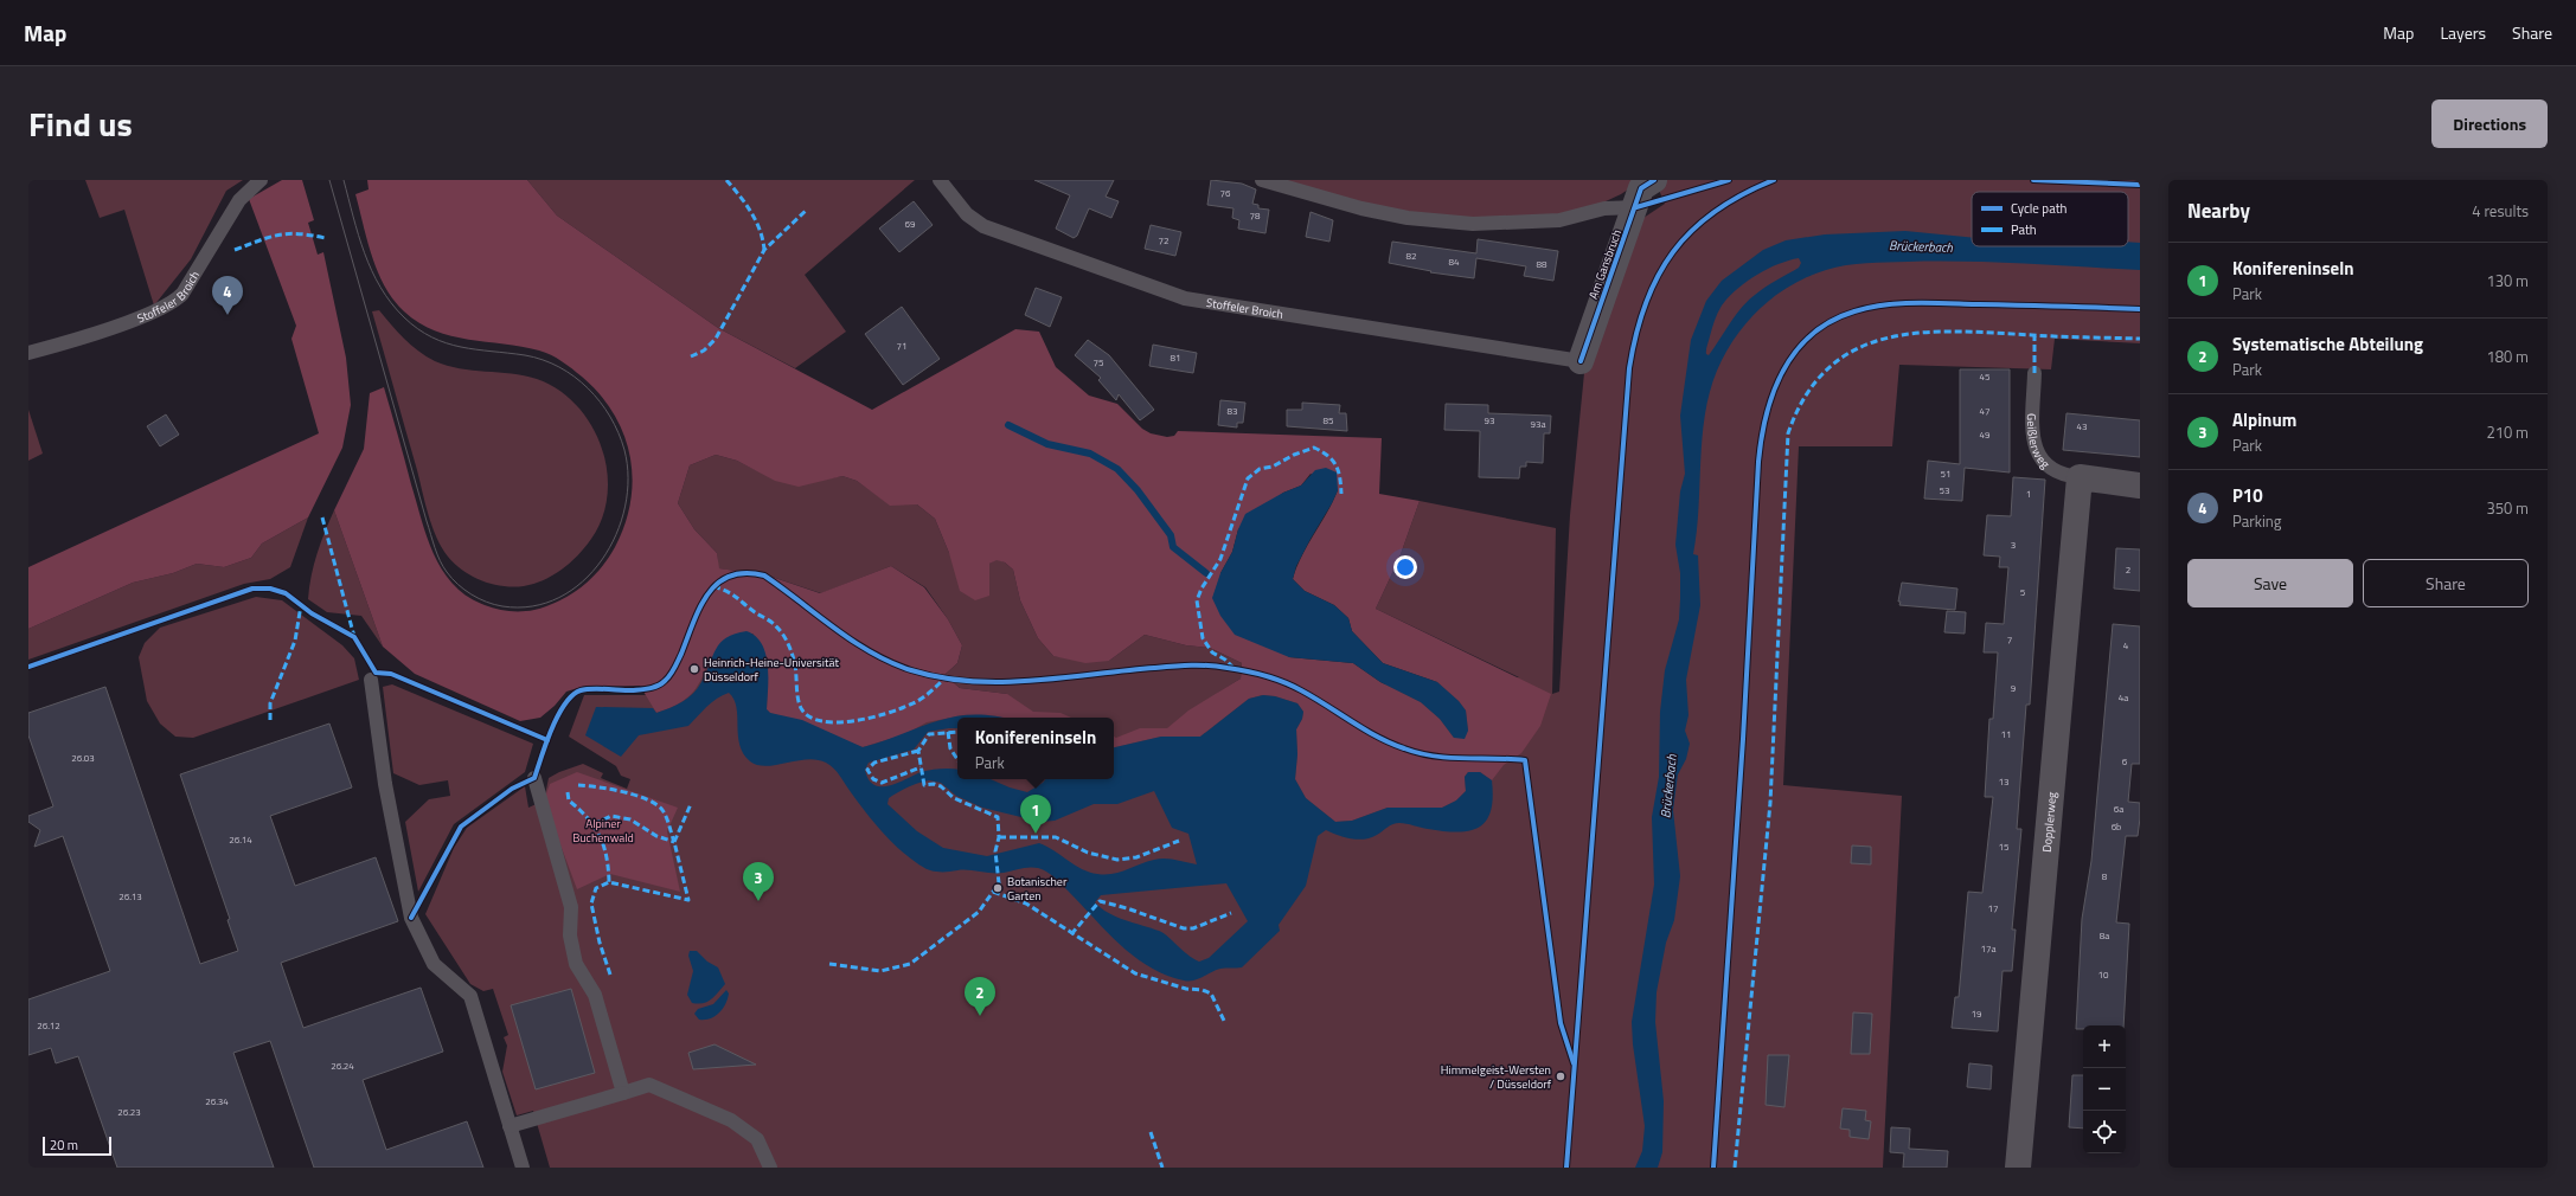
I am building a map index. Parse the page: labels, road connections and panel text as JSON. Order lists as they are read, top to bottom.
{
  "streets": {
    "street": ["Am Gansbruch", "Geißlerweg", "Dopplerweg"],
    "lane": ["Stoffeler Broich"]
  },
  "crossings": [
    ["Am Gansbruch", "Stoffeler Broich"],
    ["Geißlerweg", "Dopplerweg"]
  ],
  "water": ["Brückerbach"],
  "parks": ["Alpiner Buchenwald"],
  "places": ["Heinrich-Heine-Universität Düsseldorf", "Botanischer Garten", "Himmelgeist-Wersten / Düsseldorf"],
  "house_numbers": [
    "76",
    "78",
    "69",
    "72",
    "82",
    "84",
    "88",
    "71",
    "81",
    "75",
    "45",
    "83",
    "47",
    "85",
    "93",
    "93a",
    "43",
    "49",
    "51",
    "53",
    "1",
    "3",
    "2",
    "5",
    "7",
    "4",
    "9",
    "4a",
    "11",
    "26.03",
    "6",
    "13",
    "6a",
    "6b",
    "26.14",
    "15",
    "8",
    "26.13",
    "17",
    "8a",
    "17a",
    "10",
    "19",
    "26.12",
    "26.24",
    "26.34",
    "26.23"
  ],
  "legend": ["Cycle path", "Path"],
  "scale_bar": "20 m",
  "page": {
    "header": "Map",
    "nav": ["Map", "Layers", "Share"],
    "title": "Find us",
    "buttons": [
      "Directions",
      ["Save", "Share"]
    ],
    "heading": ["Nearby", "4 results"],
    "list": [
      {
        "mark": "1",
        "name": "Konifereninseln",
        "note": "Park",
        "value": "130 m"
      },
      {
        "mark": "2",
        "name": "Systematische Abteilung",
        "note": "Park",
        "value": "180 m"
      },
      {
        "mark": "3",
        "name": "Alpinum",
        "note": "Park",
        "value": "210 m"
      },
      {
        "mark": "4",
        "name": "P10",
        "note": "Parking",
        "value": "350 m"
      }
    ],
    "pins": [
      "4",
      "1",
      "3",
      "2"
    ],
    "popup": ["Konifereninseln", "Park"],
    "map_buttons": ["+", "−"],
    "scale": "20 m"
  }
}
